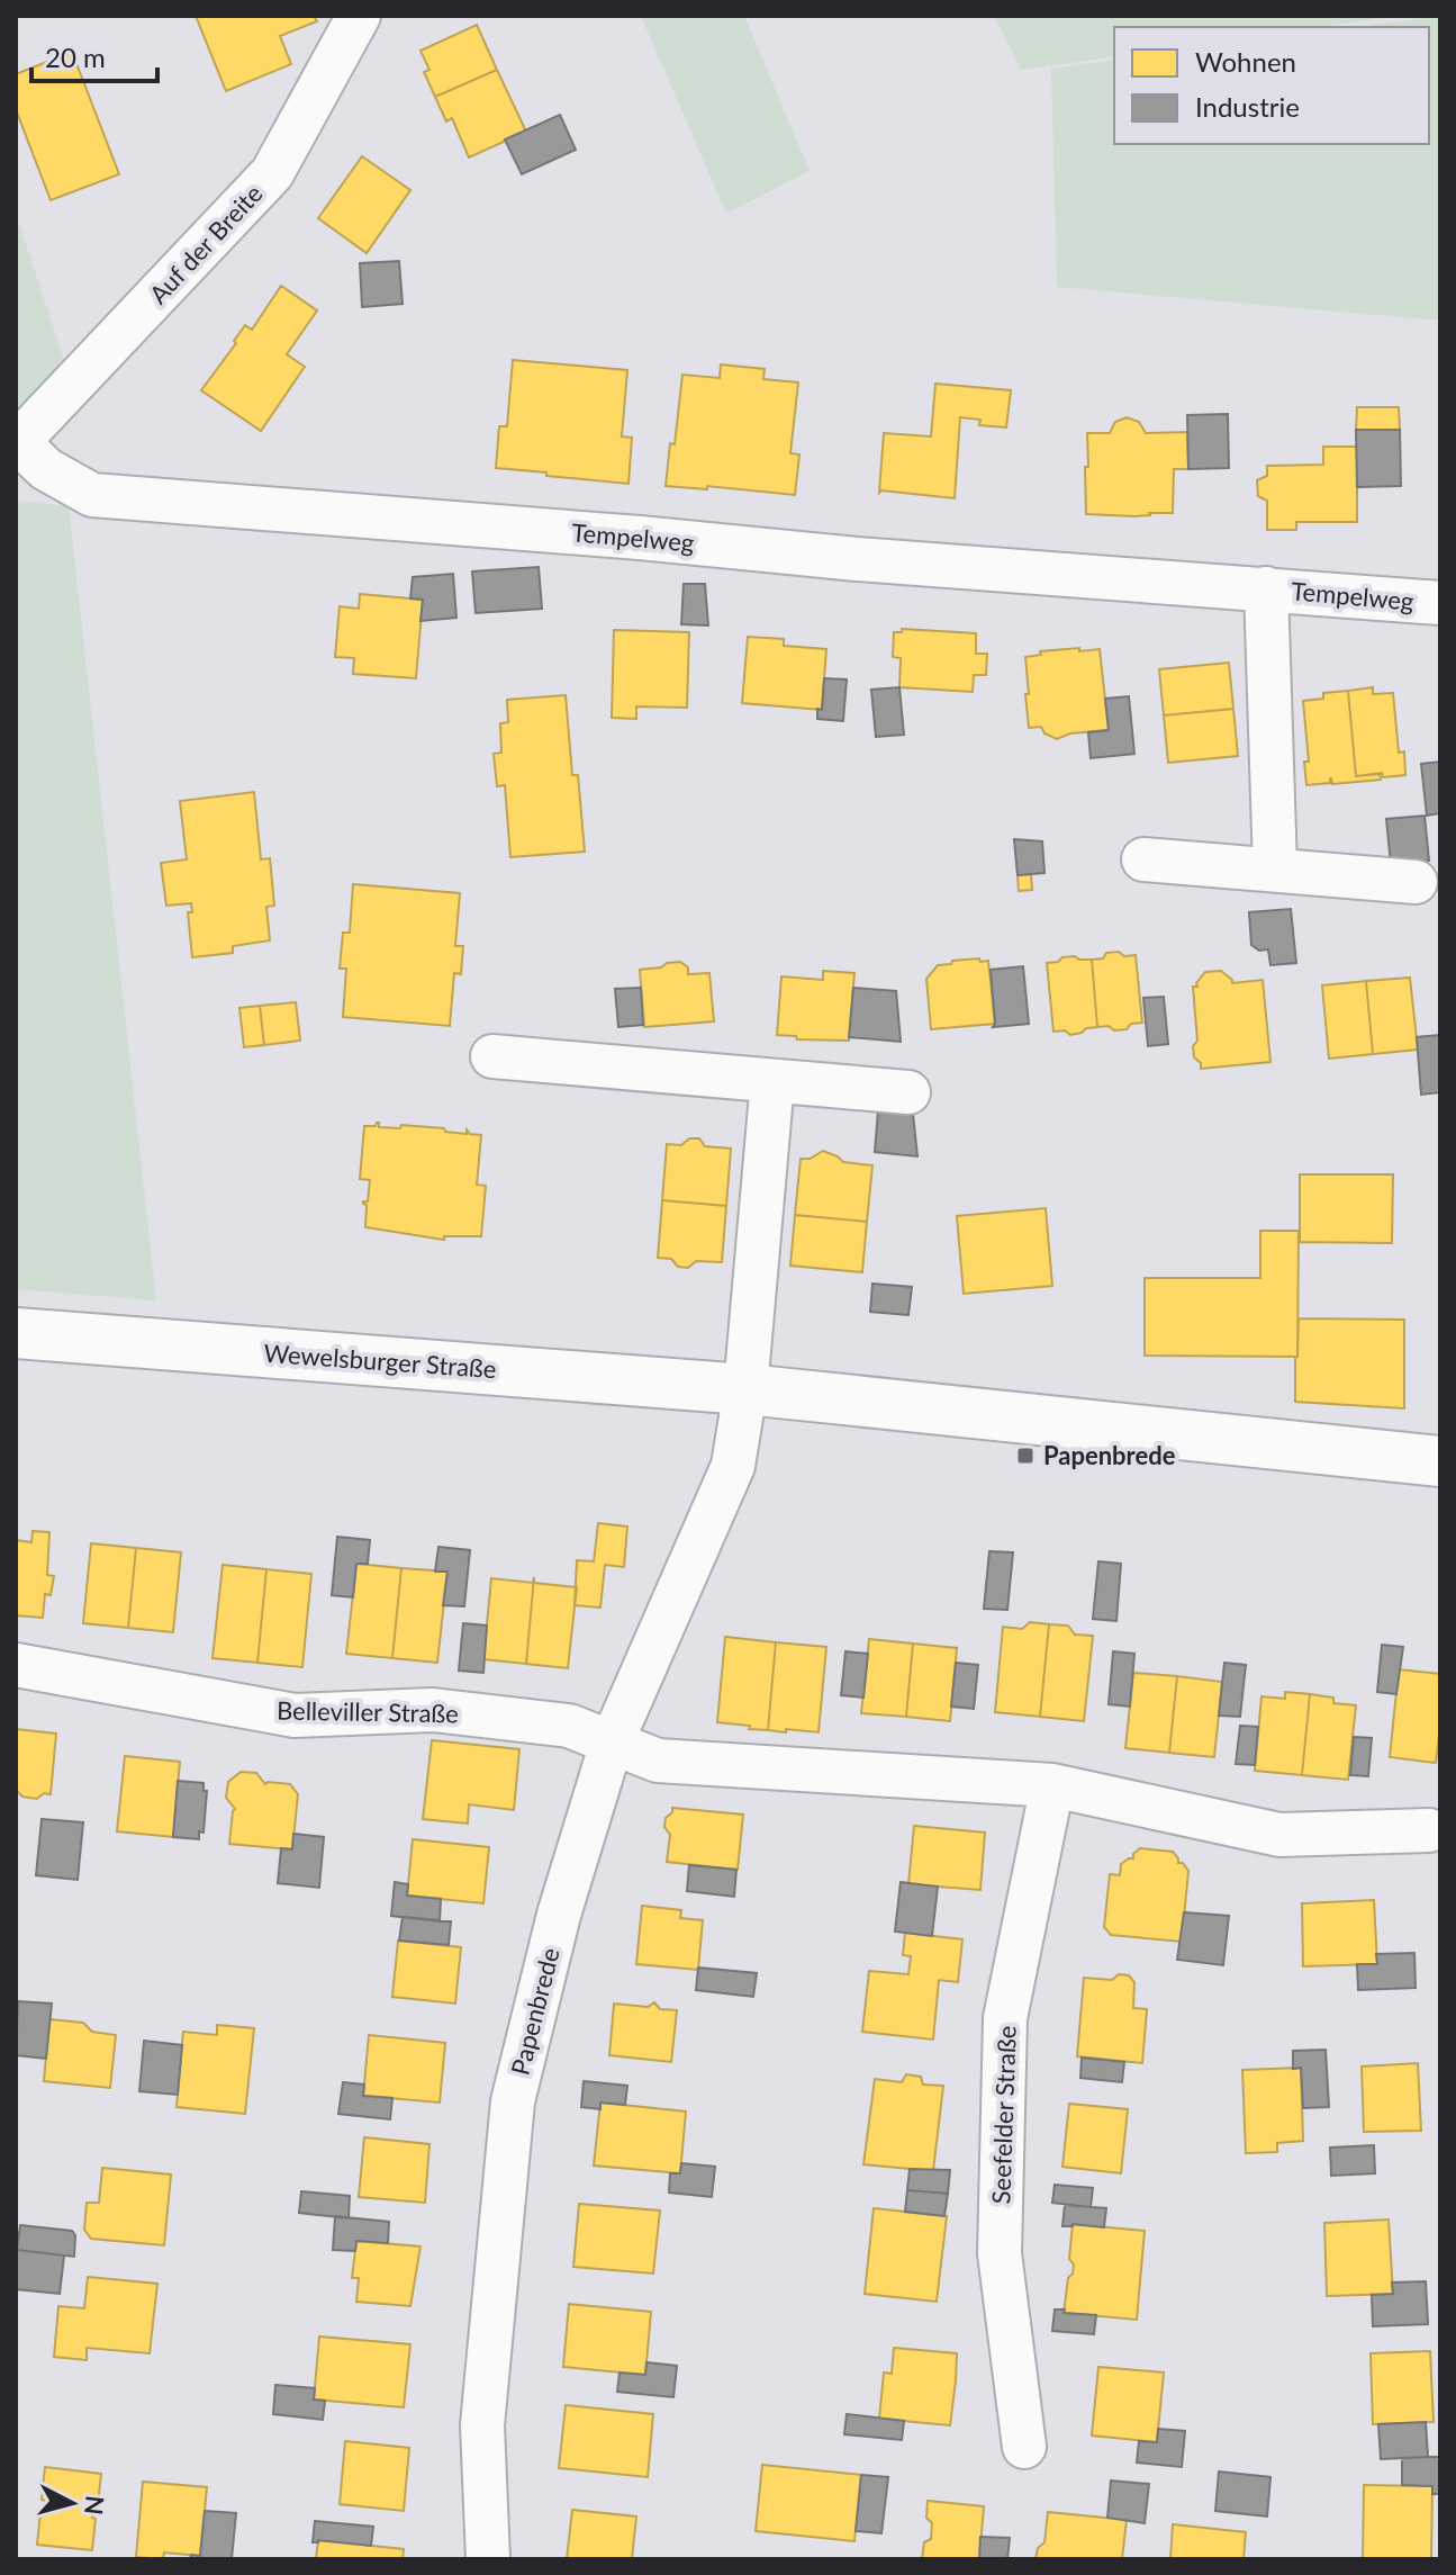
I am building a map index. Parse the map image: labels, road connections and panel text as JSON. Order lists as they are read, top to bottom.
{
  "streets": {
    "main road": ["Wewelsburger Straße"],
    "street": [
      "Auf der Breite",
      "Tempelweg",
      "Belleviller Straße",
      "Papenbrede",
      "Seefelder Straße"
    ]
  },
  "crossings": [
    ["Auf der Breite", "Tempelweg"],
    ["Wewelsburger Straße", "Papenbrede"],
    ["Belleviller Straße", "Papenbrede"]
  ],
  "places": {
    "transit": ["Papenbrede"]
  },
  "legend": ["Wohnen", "Industrie"],
  "scale_bar": "20 m",
  "north": "right"
}
